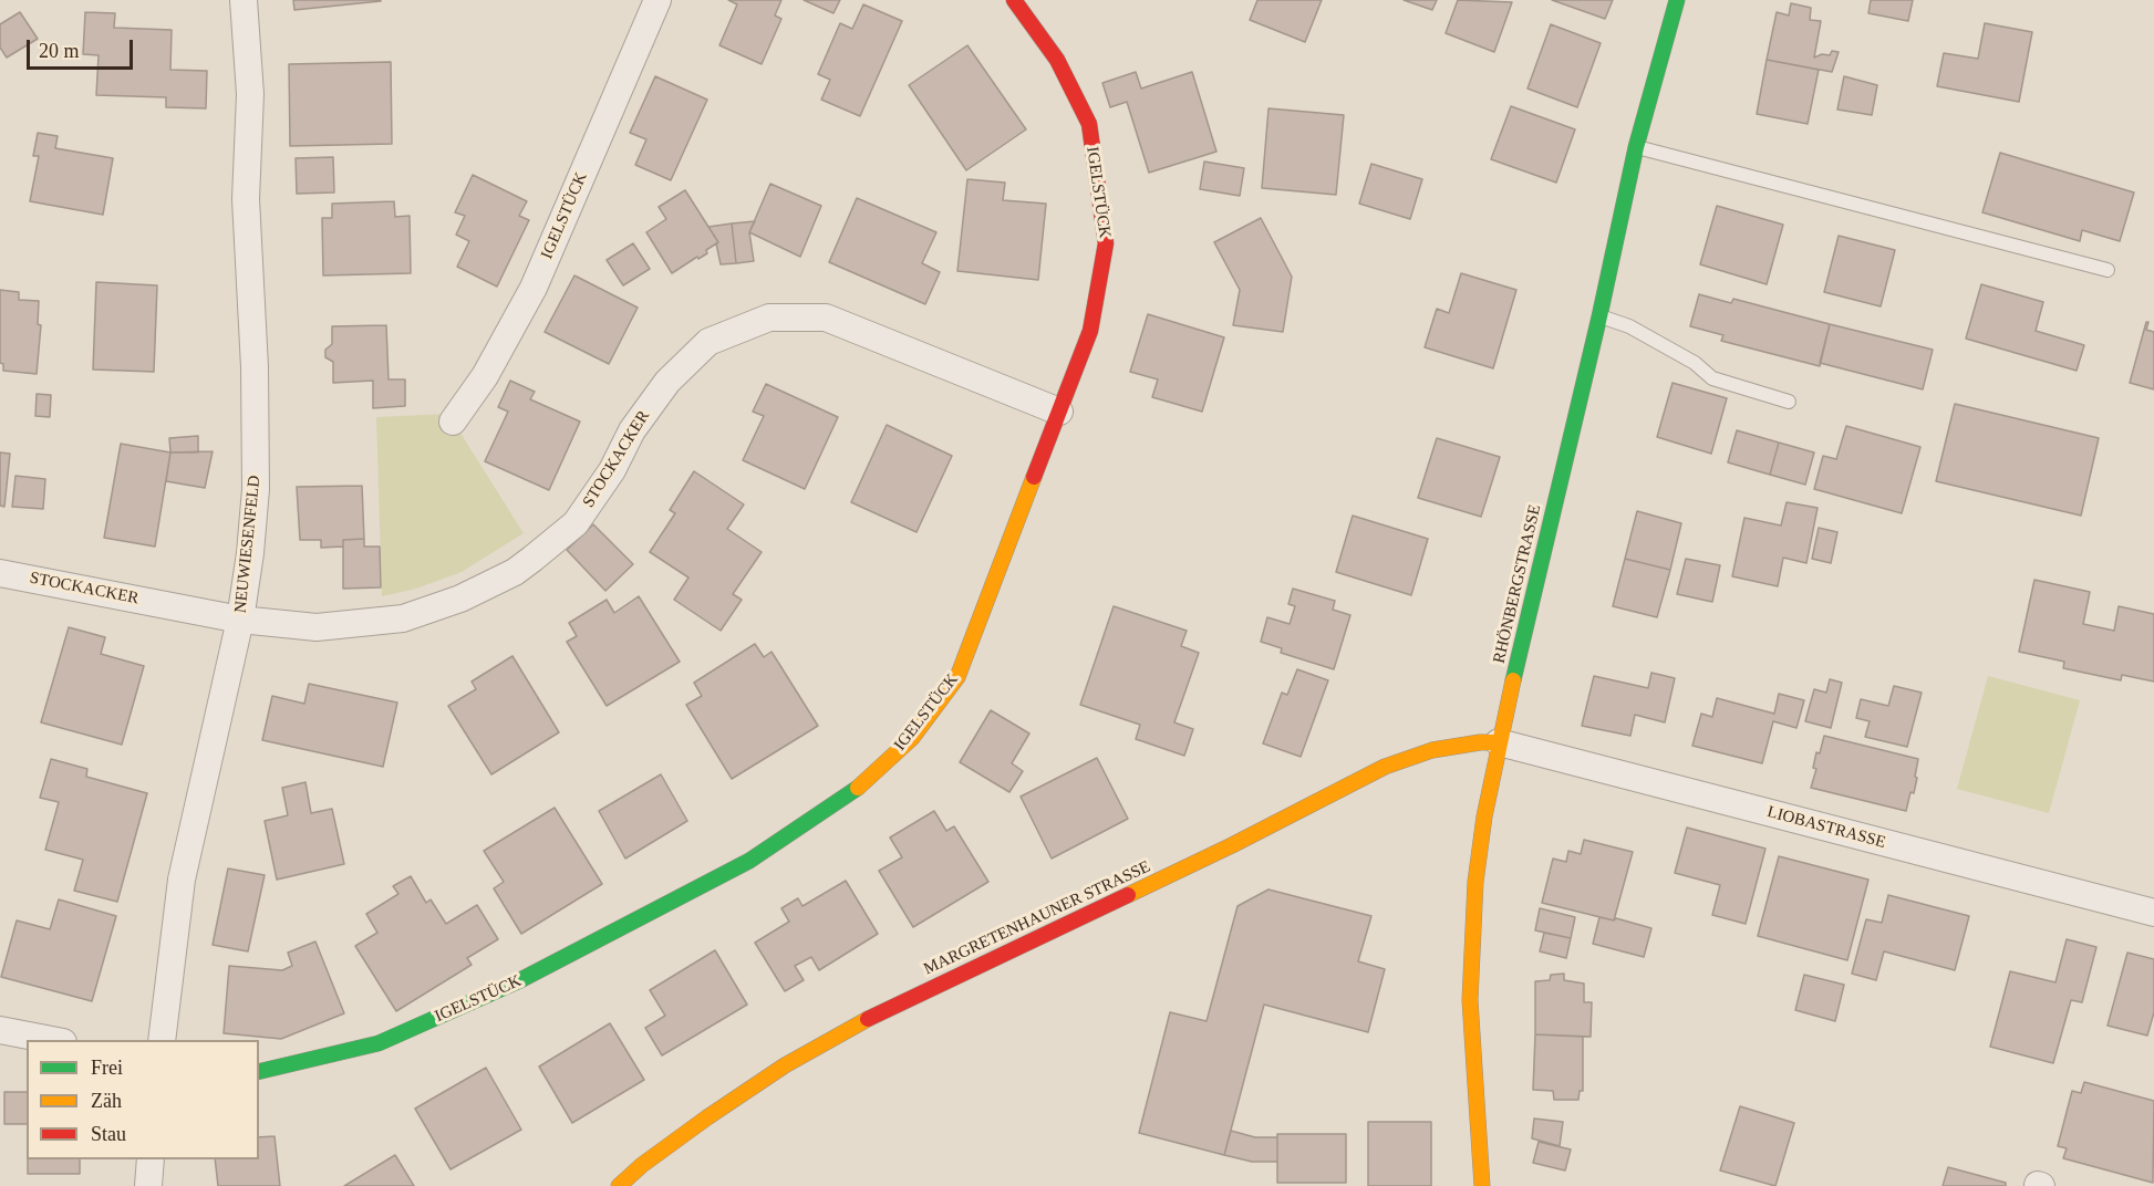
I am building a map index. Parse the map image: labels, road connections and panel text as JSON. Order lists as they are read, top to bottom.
{
  "streets": {
    "street": [
      "IGELSTÜCK",
      "STOCKACKER",
      "NEUWIESENFELD",
      "RHÖNBERGSTRASSE",
      "LIOBASTRASSE",
      "MARGRETENHAUNER STRASSE"
    ]
  },
  "crossings": [
    ["IGELSTÜCK", "STOCKACKER"],
    ["STOCKACKER", "NEUWIESENFELD"],
    ["RHÖNBERGSTRASSE", "LIOBASTRASSE"],
    ["RHÖNBERGSTRASSE", "MARGRETENHAUNER STRASSE"],
    ["LIOBASTRASSE", "MARGRETENHAUNER STRASSE"]
  ],
  "legend": ["Frei", "Zäh", "Stau"],
  "scale_bar": "20 m"
}
